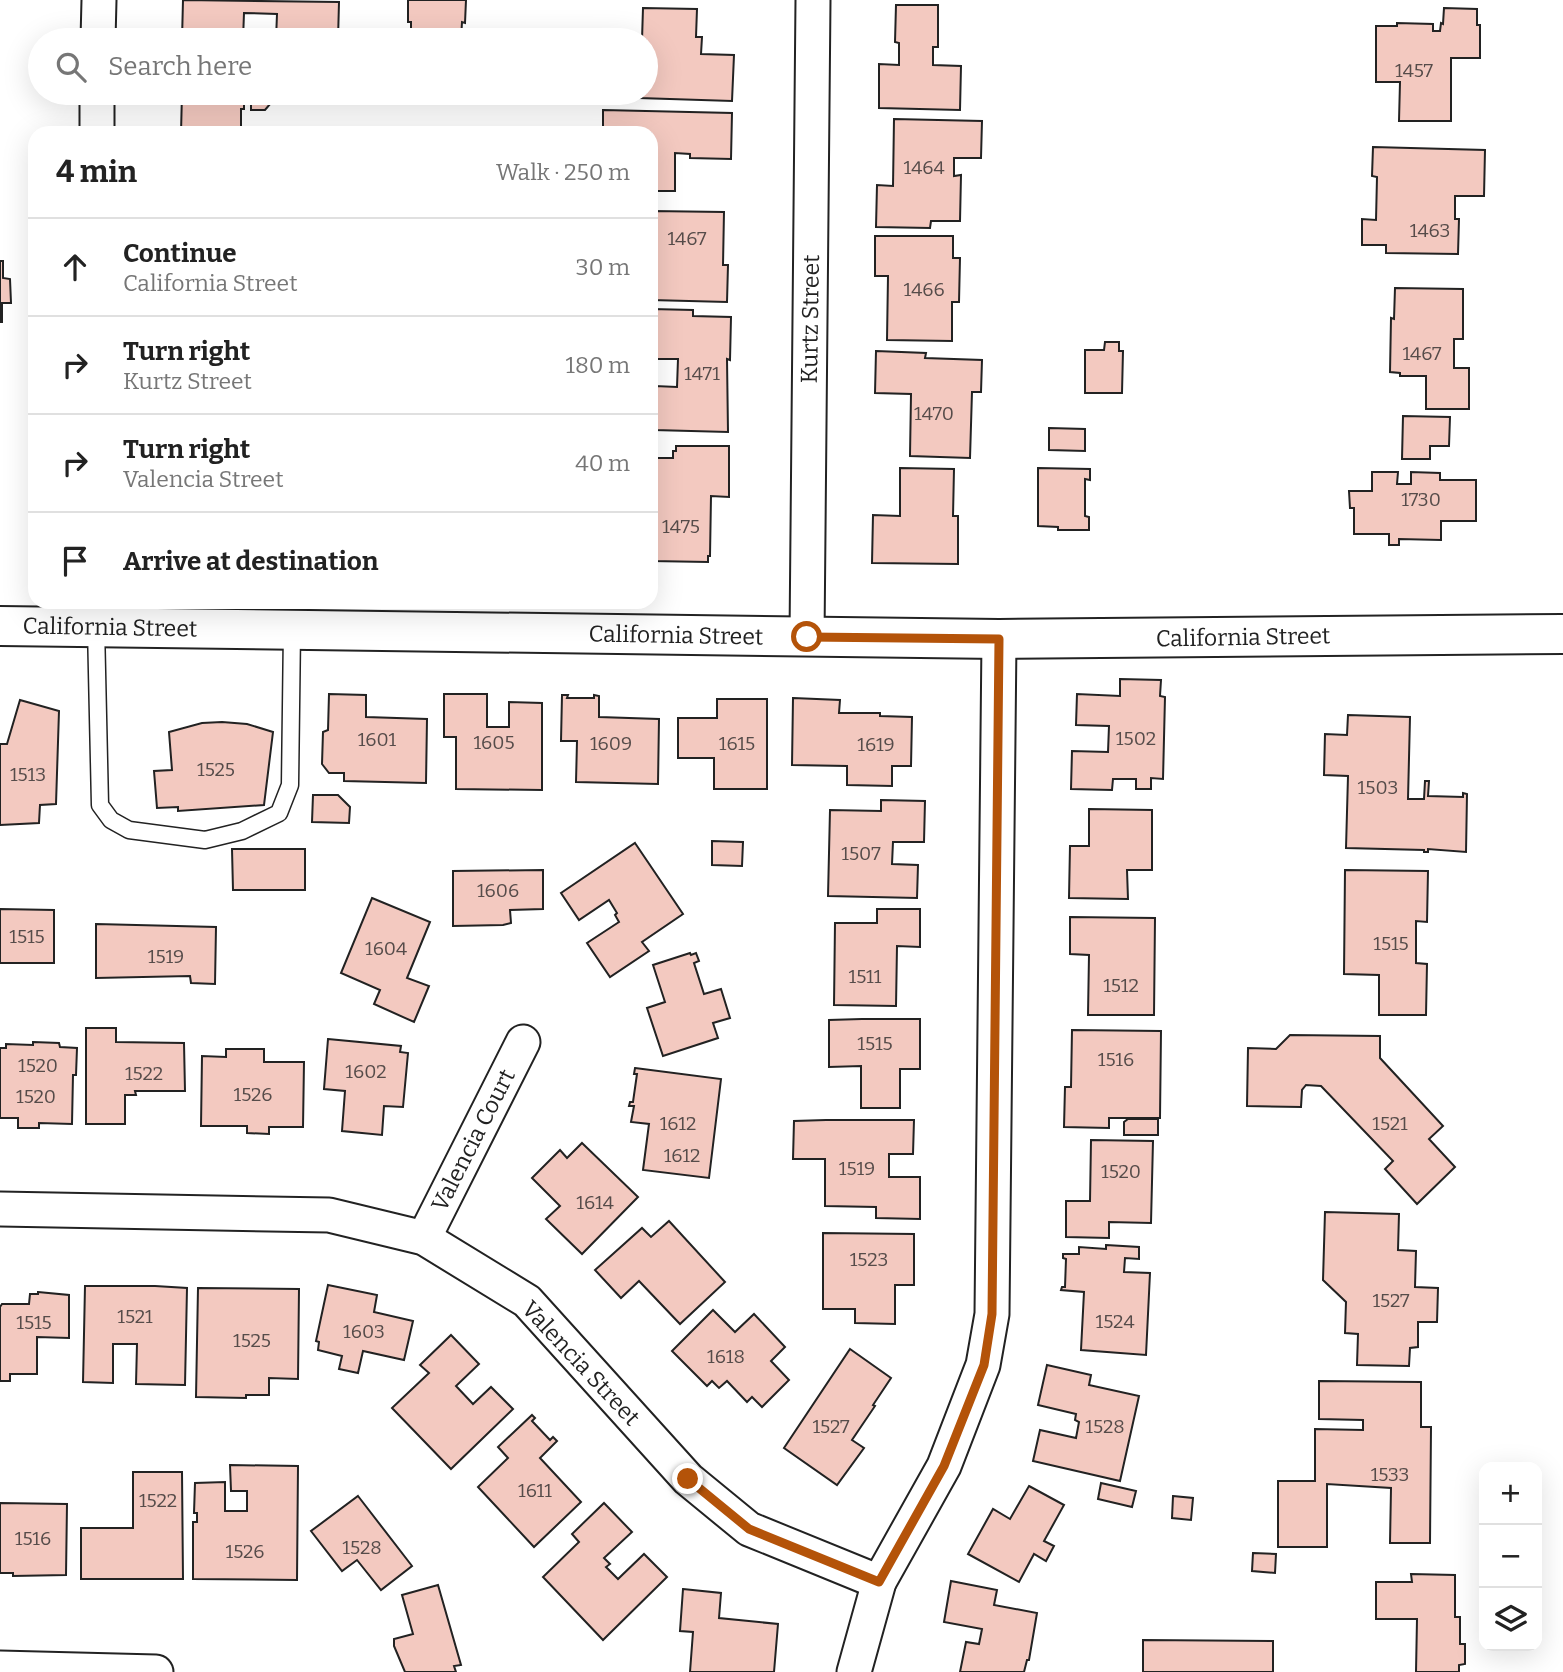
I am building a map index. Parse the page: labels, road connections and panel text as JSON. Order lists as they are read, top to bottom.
{
  "streets": {
    "main road": ["California Street"],
    "street": ["Kurtz Street", "Valencia Court", "Valencia Street"]
  },
  "crossings": [
    ["Kurtz Street", "California Street"],
    ["Valencia Court", "Valencia Street"]
  ],
  "house_numbers": [
    "1457",
    "1464",
    "1463",
    "1467",
    "1466",
    "1467",
    "1471",
    "1470",
    "1730",
    "1475",
    "1502",
    "1601",
    "1605",
    "1609",
    "1615",
    "1619",
    "1525",
    "1513",
    "1503",
    "1507",
    "1606",
    "1515",
    "1515",
    "1604",
    "1519",
    "1511",
    "1512",
    "1515",
    "1516",
    "1520",
    "1602",
    "1522",
    "1526",
    "1520",
    "1612",
    "1521",
    "1612",
    "1519",
    "1520",
    "1614",
    "1523",
    "1527",
    "1521",
    "1524",
    "1515",
    "1603",
    "1525",
    "1618",
    "1527",
    "1528",
    "1533",
    "1611",
    "1522",
    "1516",
    "1528",
    "1526"
  ],
  "page": {
    "search": "Search here",
    "heading": ["4 min", "Walk · 250 m"],
    "list": [
      ["Continue", "California Street", "30 m"],
      ["Turn right", "Kurtz Street", "180 m"],
      ["Turn right", "Valencia Street", "40 m"],
      "Arrive at destination"
    ],
    "map_buttons": ["+", "−"]
  }
}
